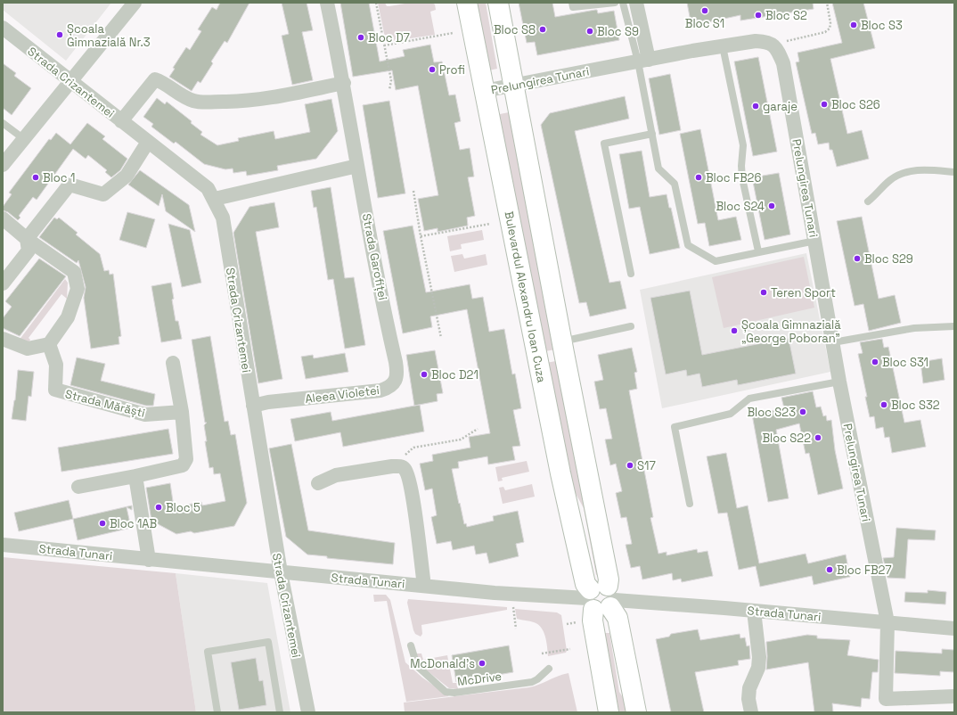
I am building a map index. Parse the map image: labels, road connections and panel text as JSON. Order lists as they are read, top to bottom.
{
  "streets": {
    "main road": ["Bulevardul Alexandru Ioan Cuza"],
    "street": [
      "Prelungirea Tunari",
      "Strada Crizantemei",
      "Strada Garofiței",
      "Aleea Violetei",
      "Strada Mărăști",
      "Strada Tunari"
    ],
    "lane": ["McDrive"]
  },
  "crossings": [
    ["Prelungirea Tunari", "Bulevardul Alexandru Ioan Cuza"],
    ["Prelungirea Tunari", "Strada Tunari"],
    ["Strada Crizantemei", "Aleea Violetei"],
    ["Strada Crizantemei", "Strada Tunari"],
    ["Strada Garofiței", "Aleea Violetei"],
    ["Bulevardul Alexandru Ioan Cuza", "Strada Tunari"]
  ],
  "places": [
    "Bloc S1",
    "Bloc S2",
    "Bloc S3",
    "Bloc S8",
    "Bloc S9",
    "Școala Gimnazială Nr.3",
    "Bloc D7",
    "Profi",
    "Bloc S26",
    "garaje",
    "Bloc 1",
    "Bloc FB26",
    "Bloc S24",
    "Bloc S29",
    "Teren Sport",
    "Școala Gimnazială „George Poboran”",
    "Bloc S31",
    "Bloc D21",
    "Bloc S32",
    "Bloc S23",
    "Bloc S22",
    "S17",
    "Bloc 5",
    "Bloc 1AB",
    "Bloc FB27",
    "McDonald's"
  ]
}
